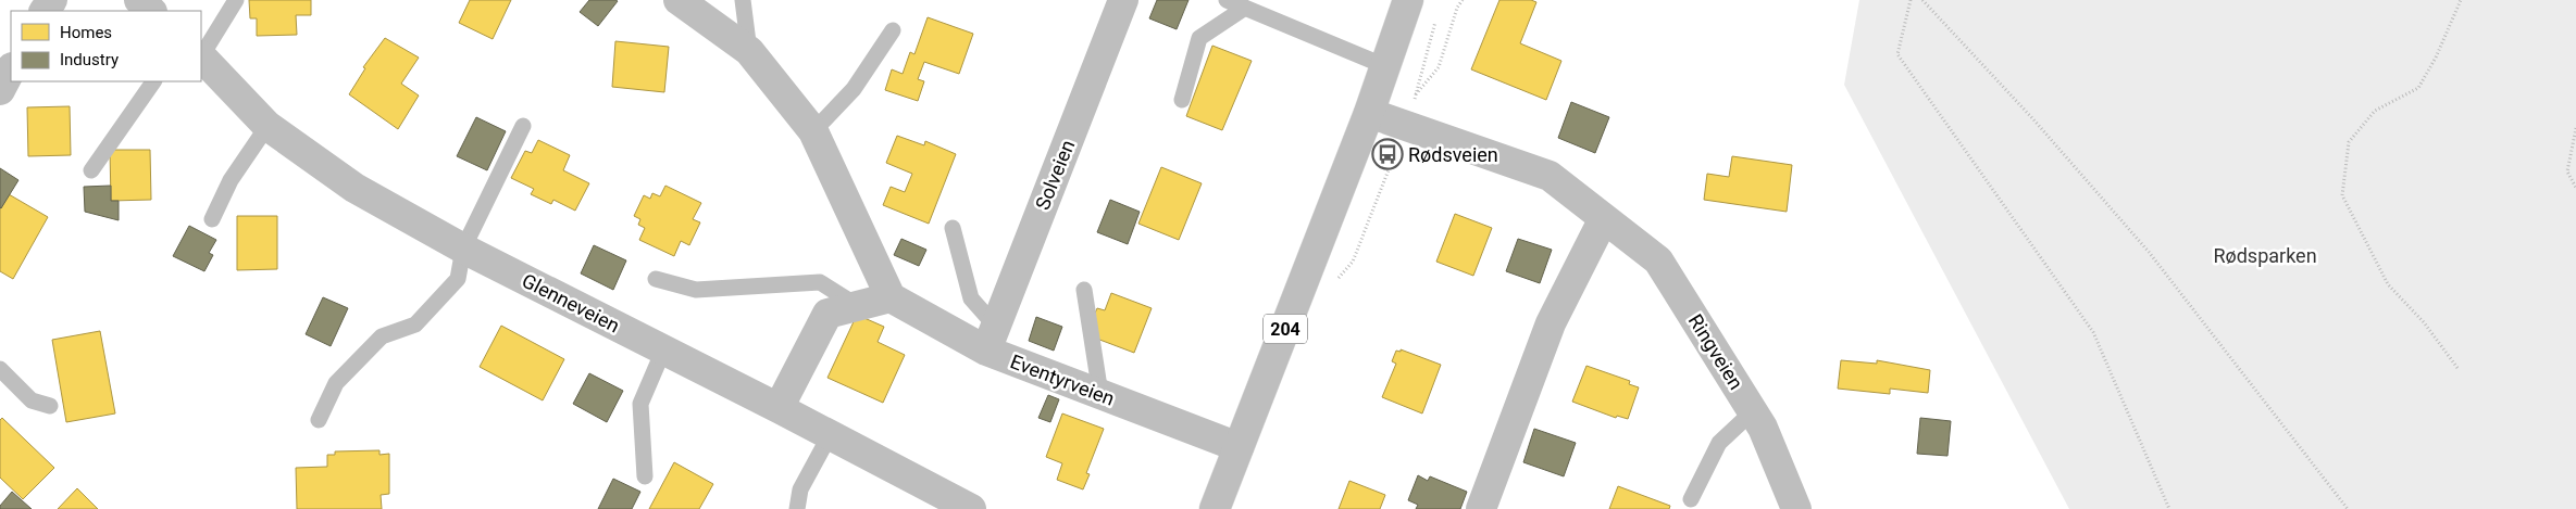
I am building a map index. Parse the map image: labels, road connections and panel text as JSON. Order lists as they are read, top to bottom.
{
  "streets": {
    "main road": [
      "Solveien",
      "Glenneveien",
      "204",
      "Ringveien",
      "Eventyrveien"
    ]
  },
  "crossings": [
    ["Solveien", "Eventyrveien"],
    ["204", "Ringveien"],
    ["204", "Eventyrveien"]
  ],
  "parks": ["Rødsparken"],
  "places": {
    "bus stop": ["Rødsveien"]
  },
  "legend": ["Homes", "Industry"]
}
